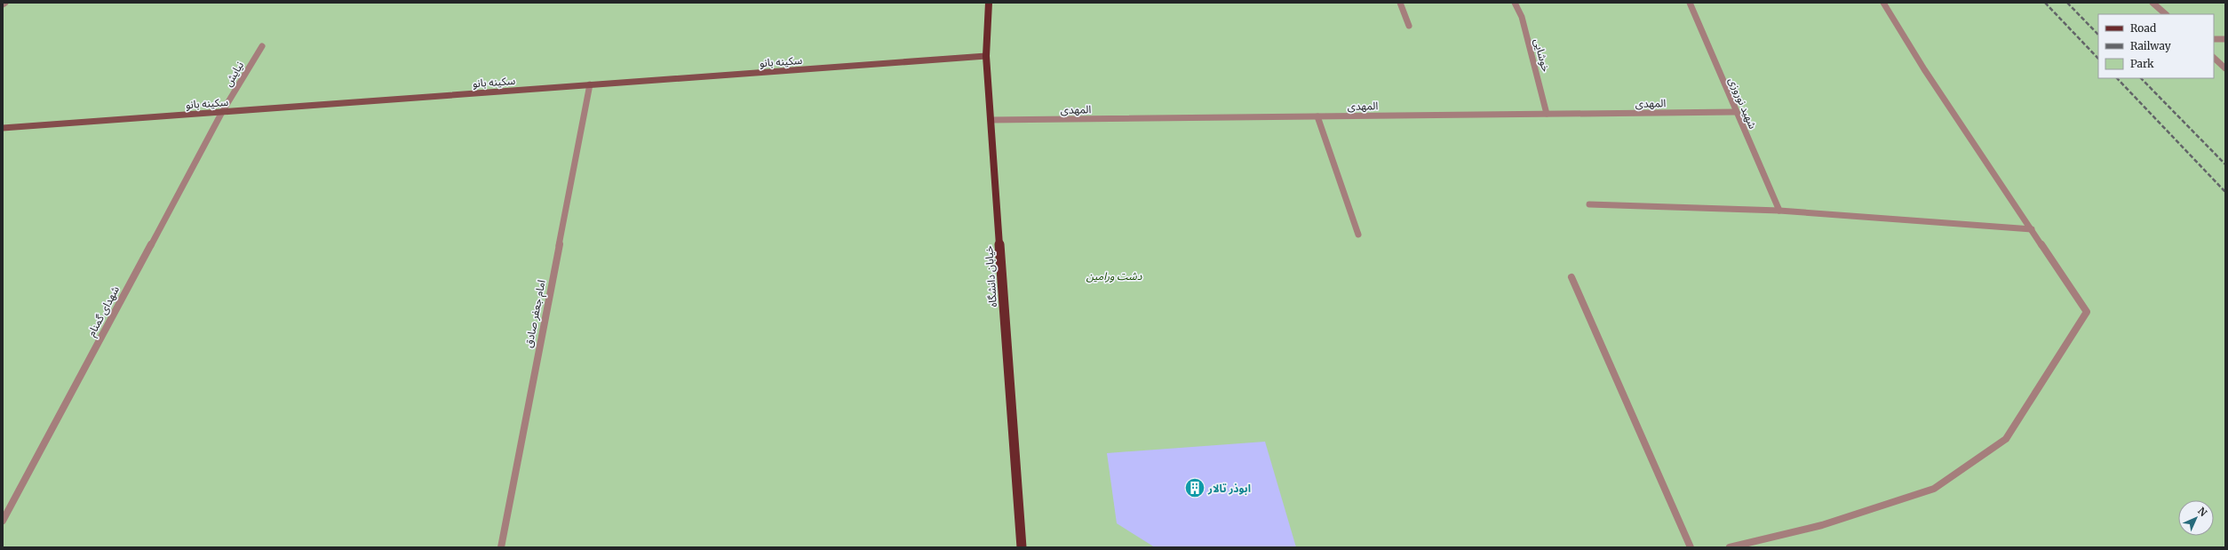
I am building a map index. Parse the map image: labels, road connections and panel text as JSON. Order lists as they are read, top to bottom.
{
  "streets": {
    "main road": ["خیابان دانشگاه"],
    "street": [
      "خوشایی",
      "سکینه بانو",
      "نیایش",
      "المهدی",
      "شهید نوروزی",
      "شهدای گمنام",
      "امام جعفر صادق"
    ]
  },
  "crossings": [
    ["خوشایی", "المهدی"],
    ["سکینه بانو", "نیایش"],
    ["سکینه بانو", "خیابان دانشگاه"],
    ["سکینه بانو", "شهدای گمنام"],
    ["سکینه بانو", "امام جعفر صادق"],
    ["نیایش", "شهدای گمنام"],
    ["المهدی", "شهید نوروزی"],
    ["المهدی", "خیابان دانشگاه"]
  ],
  "parks": ["دشت ورامین"],
  "places": {
    "building": ["ابوذر تالار"]
  },
  "legend": ["Road", "Railway", "Park"],
  "north": "top right"
}
